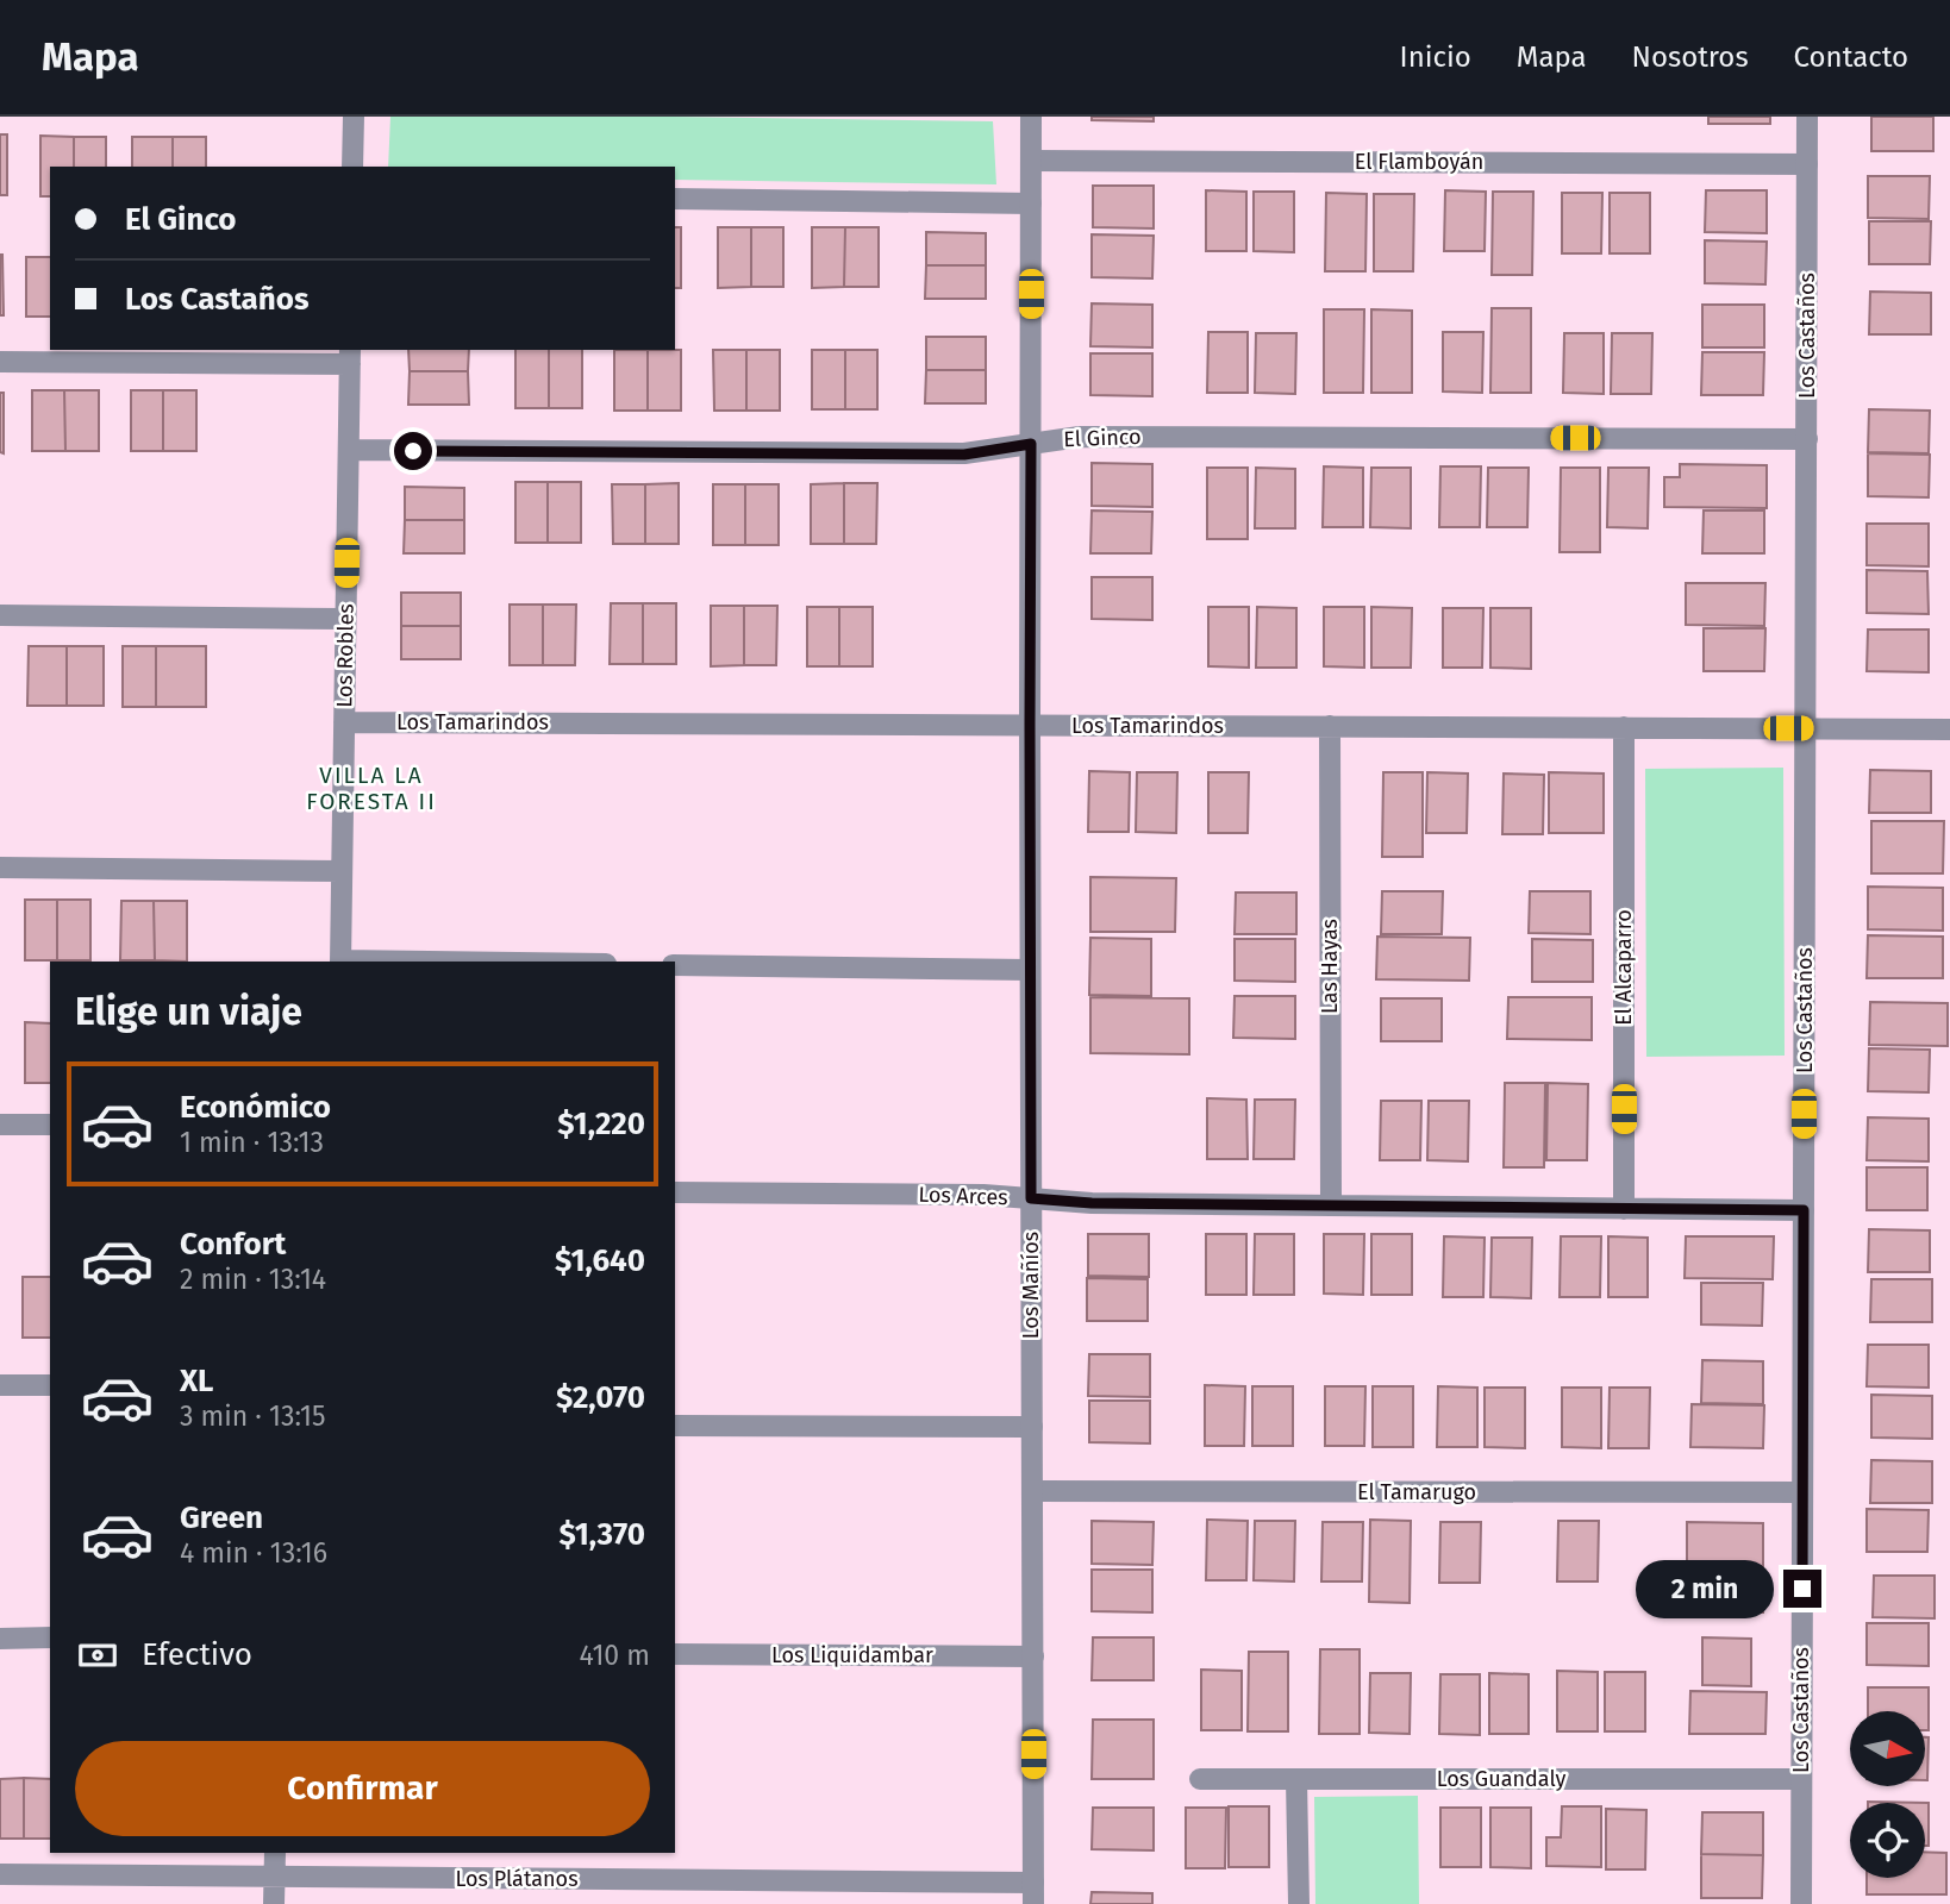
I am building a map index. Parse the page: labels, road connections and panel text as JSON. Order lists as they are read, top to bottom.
{
  "streets": {
    "street": [
      "El Flamboyán",
      "Los Castaños",
      "El Ginco",
      "Los Robles",
      "Los Tamarindos",
      "Las Hayas",
      "El Alcaparro",
      "Los Arces",
      "Los Mañíos",
      "El Tamarugo",
      "Los Liquidambar",
      "Los Guandaly",
      "Los Plátanos"
    ]
  },
  "crossings": [
    ["El Flamboyán", "Los Castaños"],
    ["El Flamboyán", "Los Mañíos"],
    ["Los Castaños", "El Ginco"],
    ["Los Castaños", "Los Tamarindos"],
    ["Los Castaños", "Los Arces"],
    ["Los Castaños", "El Tamarugo"],
    ["Los Castaños", "Los Guandaly"],
    ["El Ginco", "Los Robles"],
    ["El Ginco", "Los Mañíos"],
    ["Los Robles", "Los Tamarindos"],
    ["Los Tamarindos", "Las Hayas"],
    ["Los Tamarindos", "El Alcaparro"],
    ["Los Tamarindos", "Los Mañíos"],
    ["Las Hayas", "Los Arces"],
    ["El Alcaparro", "Los Arces"],
    ["Los Arces", "Los Mañíos"],
    ["Los Mañíos", "El Tamarugo"],
    ["Los Mañíos", "Los Liquidambar"],
    ["Los Mañíos", "Los Plátanos"]
  ],
  "districts": ["VILLA LA FORESTA II"],
  "north": "right",
  "page": {
    "header": "Mapa",
    "nav": [
      "Inicio",
      "Mapa",
      "Nosotros",
      "Contacto"
    ],
    "banner": ["El Ginco", "Los Castaños"],
    "heading": "Elige un viaje",
    "list": [
      {
        "name": "Económico",
        "note": "1 min · 13:13",
        "value": "$1,220"
      },
      {
        "name": "Confort",
        "note": "2 min · 13:14",
        "value": "$1,640"
      },
      {
        "name": "XL",
        "note": "3 min · 13:15",
        "value": "$2,070"
      },
      {
        "name": "Green",
        "note": "4 min · 13:16",
        "value": "$1,370"
      }
    ],
    "bubble": "2 min",
    "pay": ["Efectivo", "410 m"],
    "buttons": "Confirmar"
  }
}
